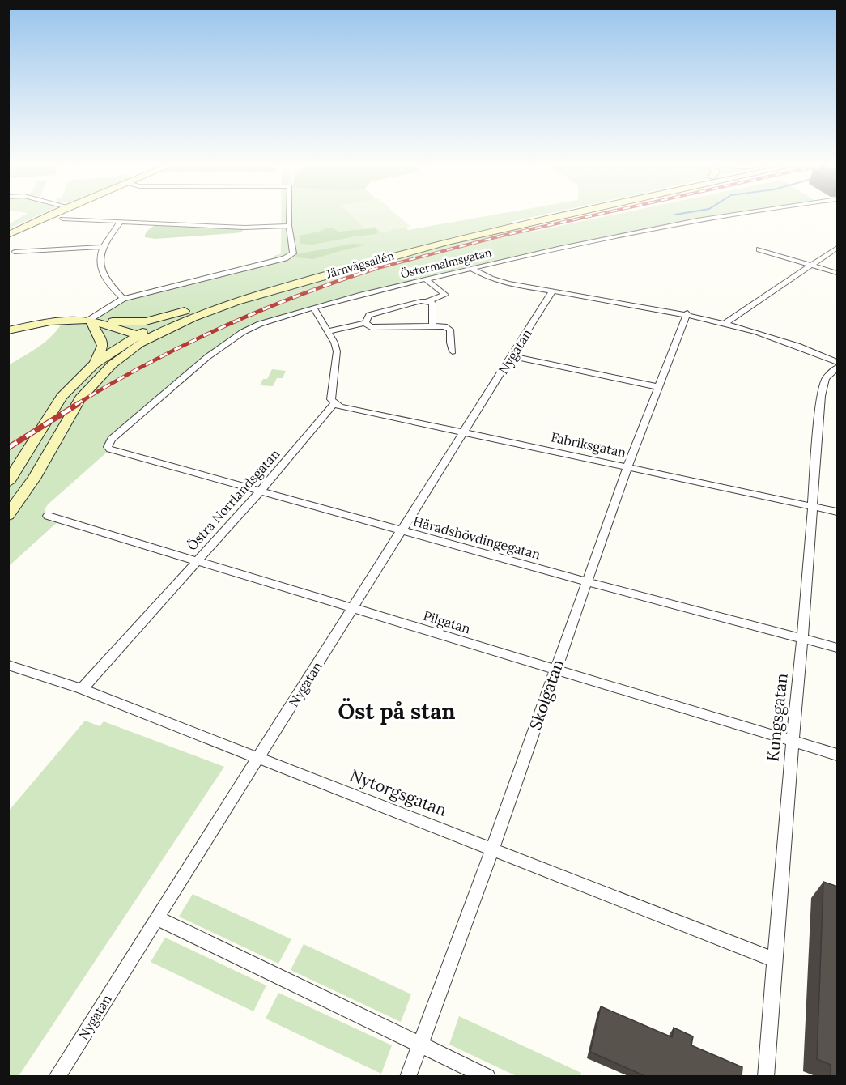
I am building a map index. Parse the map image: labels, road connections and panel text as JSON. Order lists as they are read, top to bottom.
{
  "streets": {
    "main road": ["Järnvägsallén"],
    "street": [
      "Östermalmsgatan",
      "Nygatan",
      "Fabriksgatan",
      "Östra Norrlandsgatan",
      "Häradshövdingegatan",
      "Pilgatan",
      "Skolgatan",
      "Kungsgatan",
      "Nytorgsgatan"
    ]
  },
  "crossings": [
    ["Östermalmsgatan", "Häradshövdingegatan"],
    ["Nygatan", "Fabriksgatan"],
    ["Nygatan", "Häradshövdingegatan"],
    ["Nygatan", "Pilgatan"],
    ["Nygatan", "Nytorgsgatan"],
    ["Fabriksgatan", "Östra Norrlandsgatan"],
    ["Fabriksgatan", "Skolgatan"],
    ["Fabriksgatan", "Kungsgatan"],
    ["Östra Norrlandsgatan", "Häradshövdingegatan"],
    ["Östra Norrlandsgatan", "Pilgatan"],
    ["Östra Norrlandsgatan", "Nytorgsgatan"],
    ["Häradshövdingegatan", "Skolgatan"],
    ["Häradshövdingegatan", "Kungsgatan"],
    ["Pilgatan", "Skolgatan"],
    ["Pilgatan", "Kungsgatan"],
    ["Skolgatan", "Nytorgsgatan"],
    ["Kungsgatan", "Nytorgsgatan"]
  ],
  "districts": ["Öst på stan"]
}
